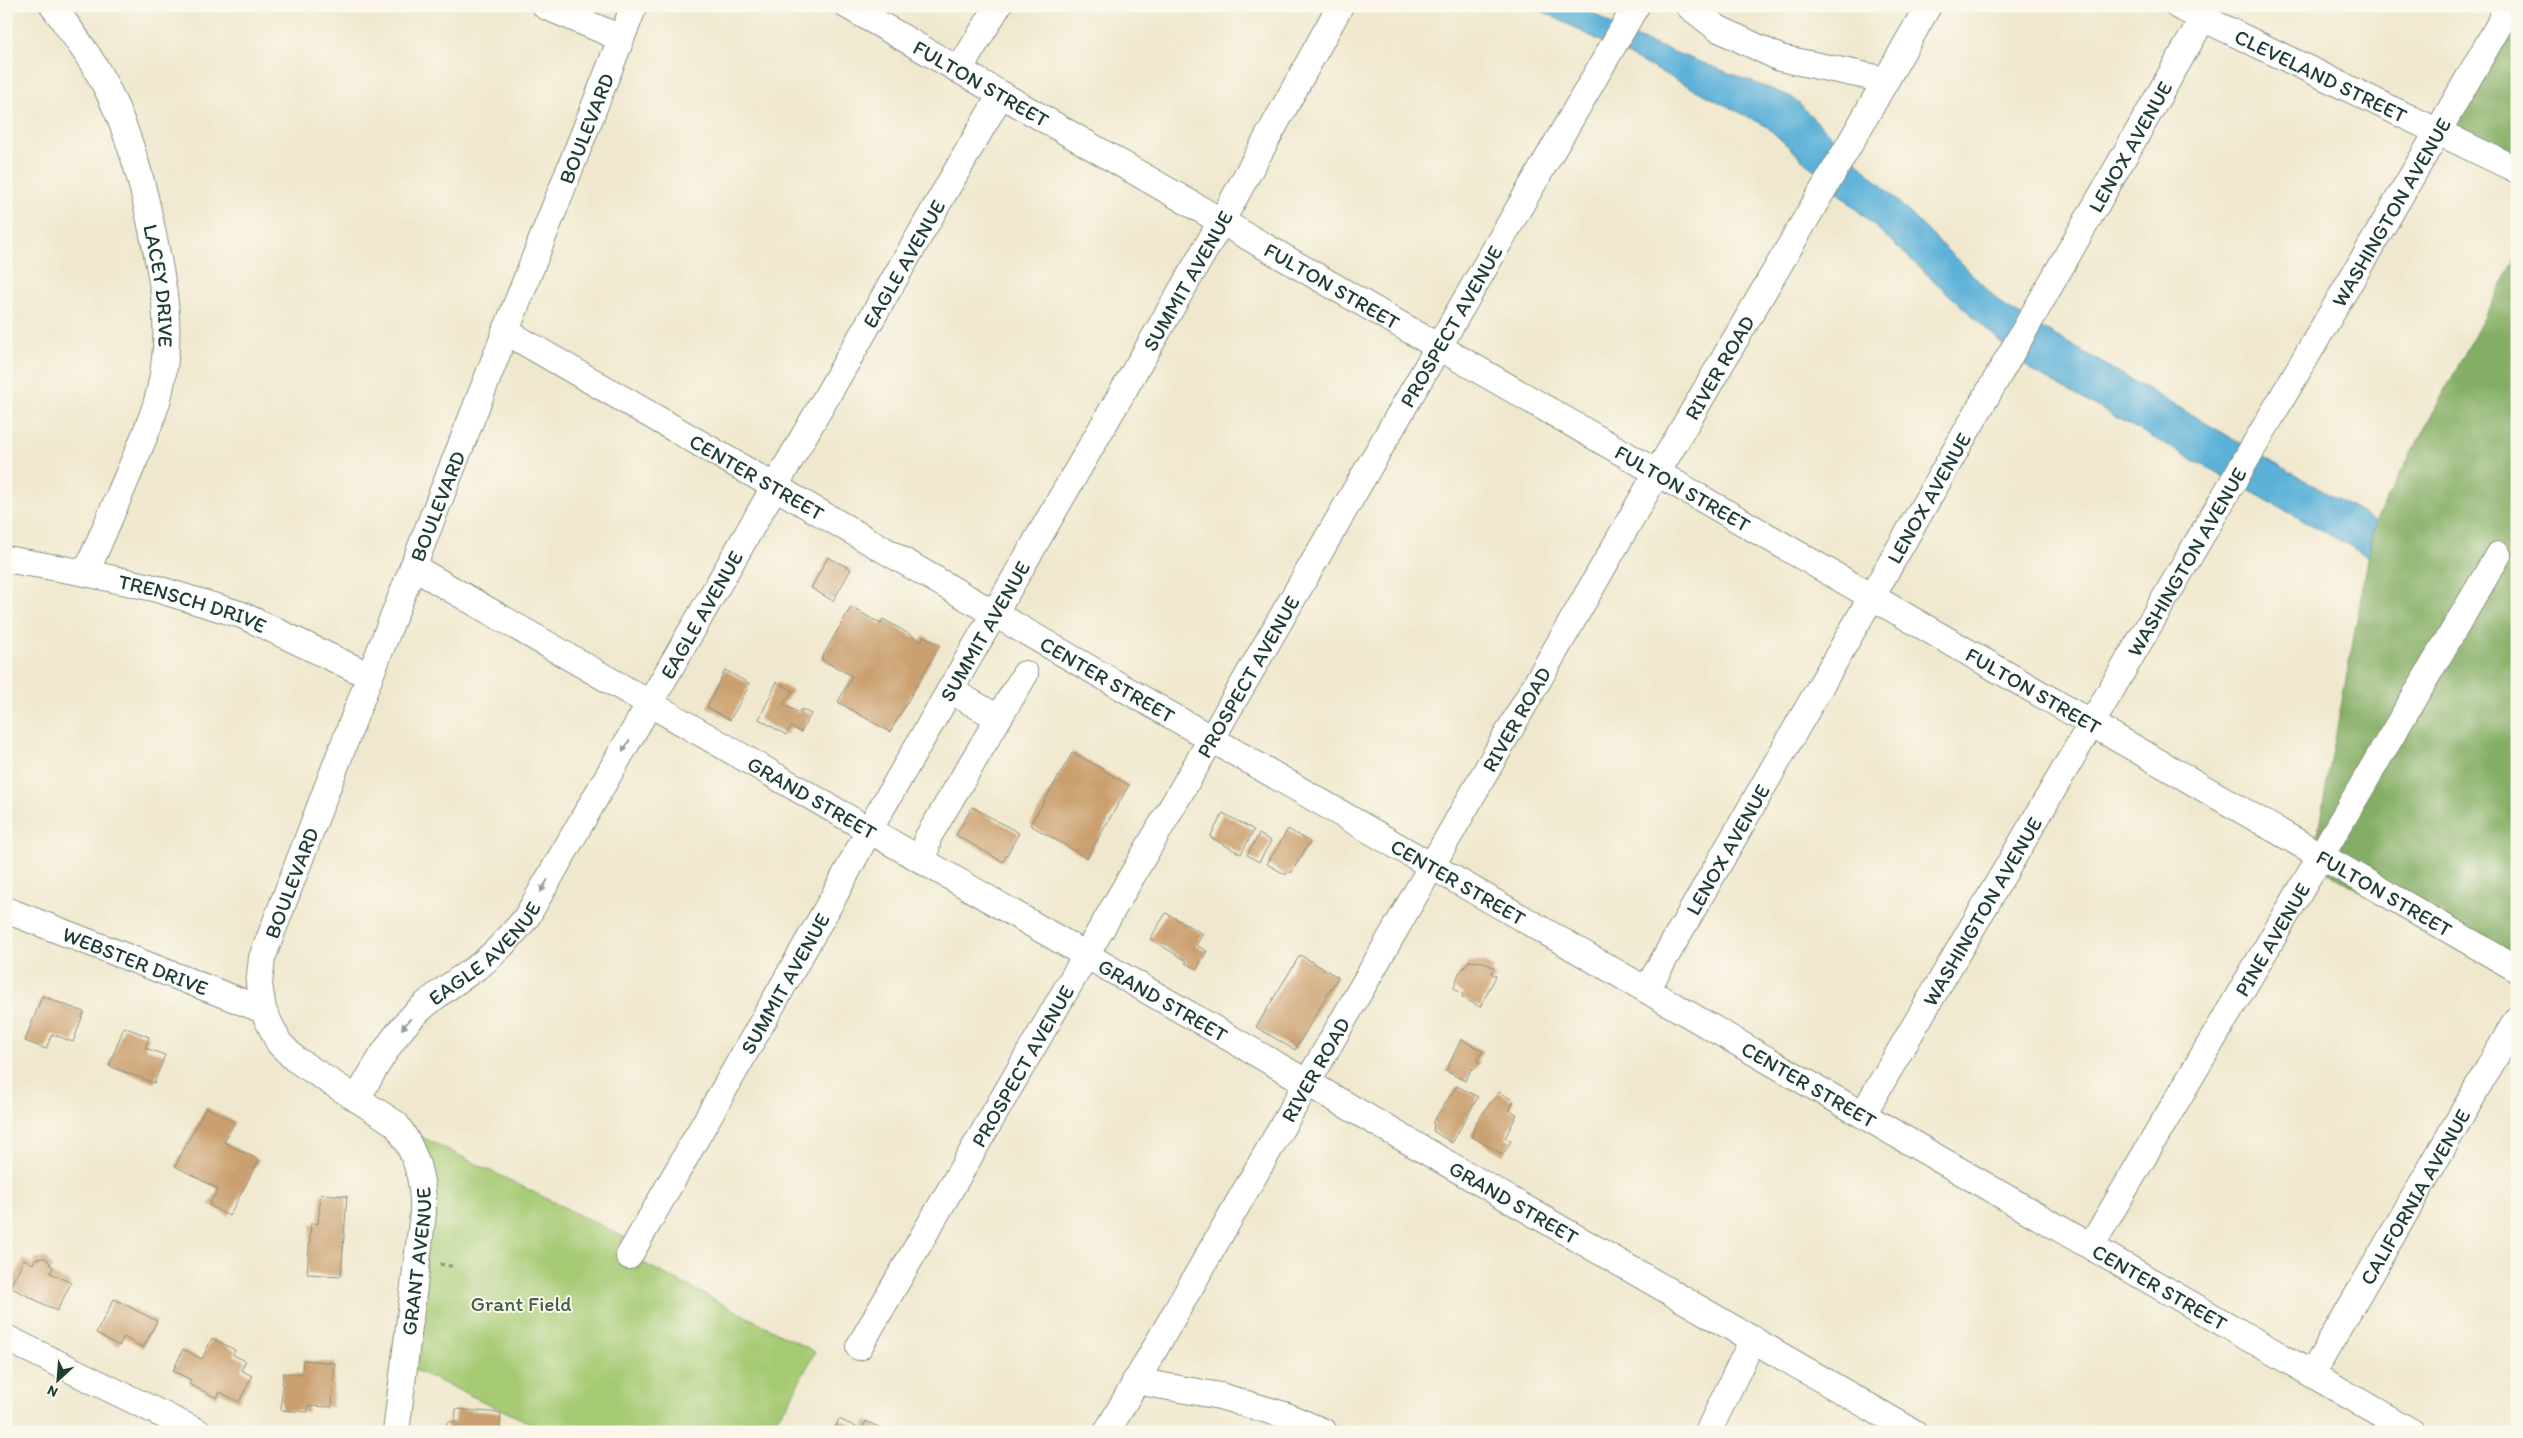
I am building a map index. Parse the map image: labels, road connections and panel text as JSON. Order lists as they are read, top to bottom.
{
  "streets": {
    "street": [
      "CLEVELAND STREET",
      "FULTON STREET",
      "BOULEVARD",
      "LENOX AVENUE",
      "WASHINGTON AVENUE",
      "EAGLE AVENUE",
      "SUMMIT AVENUE",
      "LACEY DRIVE",
      "PROSPECT AVENUE",
      "RIVER ROAD",
      "CENTER STREET",
      "TRENSCH DRIVE",
      "GRAND STREET",
      "PINE AVENUE",
      "WEBSTER DRIVE",
      "CALIFORNIA AVENUE",
      "GRANT AVENUE"
    ]
  },
  "crossings": [
    ["CLEVELAND STREET", "LENOX AVENUE"],
    ["CLEVELAND STREET", "WASHINGTON AVENUE"],
    ["FULTON STREET", "LENOX AVENUE"],
    ["FULTON STREET", "WASHINGTON AVENUE"],
    ["FULTON STREET", "EAGLE AVENUE"],
    ["FULTON STREET", "SUMMIT AVENUE"],
    ["FULTON STREET", "PROSPECT AVENUE"],
    ["FULTON STREET", "RIVER ROAD"],
    ["FULTON STREET", "PINE AVENUE"],
    ["BOULEVARD", "CENTER STREET"],
    ["BOULEVARD", "TRENSCH DRIVE"],
    ["BOULEVARD", "GRAND STREET"],
    ["BOULEVARD", "WEBSTER DRIVE"],
    ["BOULEVARD", "GRANT AVENUE"],
    ["LENOX AVENUE", "CENTER STREET"],
    ["WASHINGTON AVENUE", "CENTER STREET"],
    ["EAGLE AVENUE", "CENTER STREET"],
    ["EAGLE AVENUE", "GRAND STREET"],
    ["EAGLE AVENUE", "GRANT AVENUE"],
    ["SUMMIT AVENUE", "CENTER STREET"],
    ["SUMMIT AVENUE", "GRAND STREET"],
    ["LACEY DRIVE", "TRENSCH DRIVE"],
    ["PROSPECT AVENUE", "CENTER STREET"],
    ["PROSPECT AVENUE", "GRAND STREET"],
    ["RIVER ROAD", "CENTER STREET"],
    ["RIVER ROAD", "GRAND STREET"],
    ["CENTER STREET", "PINE AVENUE"],
    ["CENTER STREET", "CALIFORNIA AVENUE"],
    ["WEBSTER DRIVE", "GRANT AVENUE"]
  ],
  "one_way": ["EAGLE AVENUE"],
  "parks": ["Grant Field"],
  "north": "bottom left"
}
